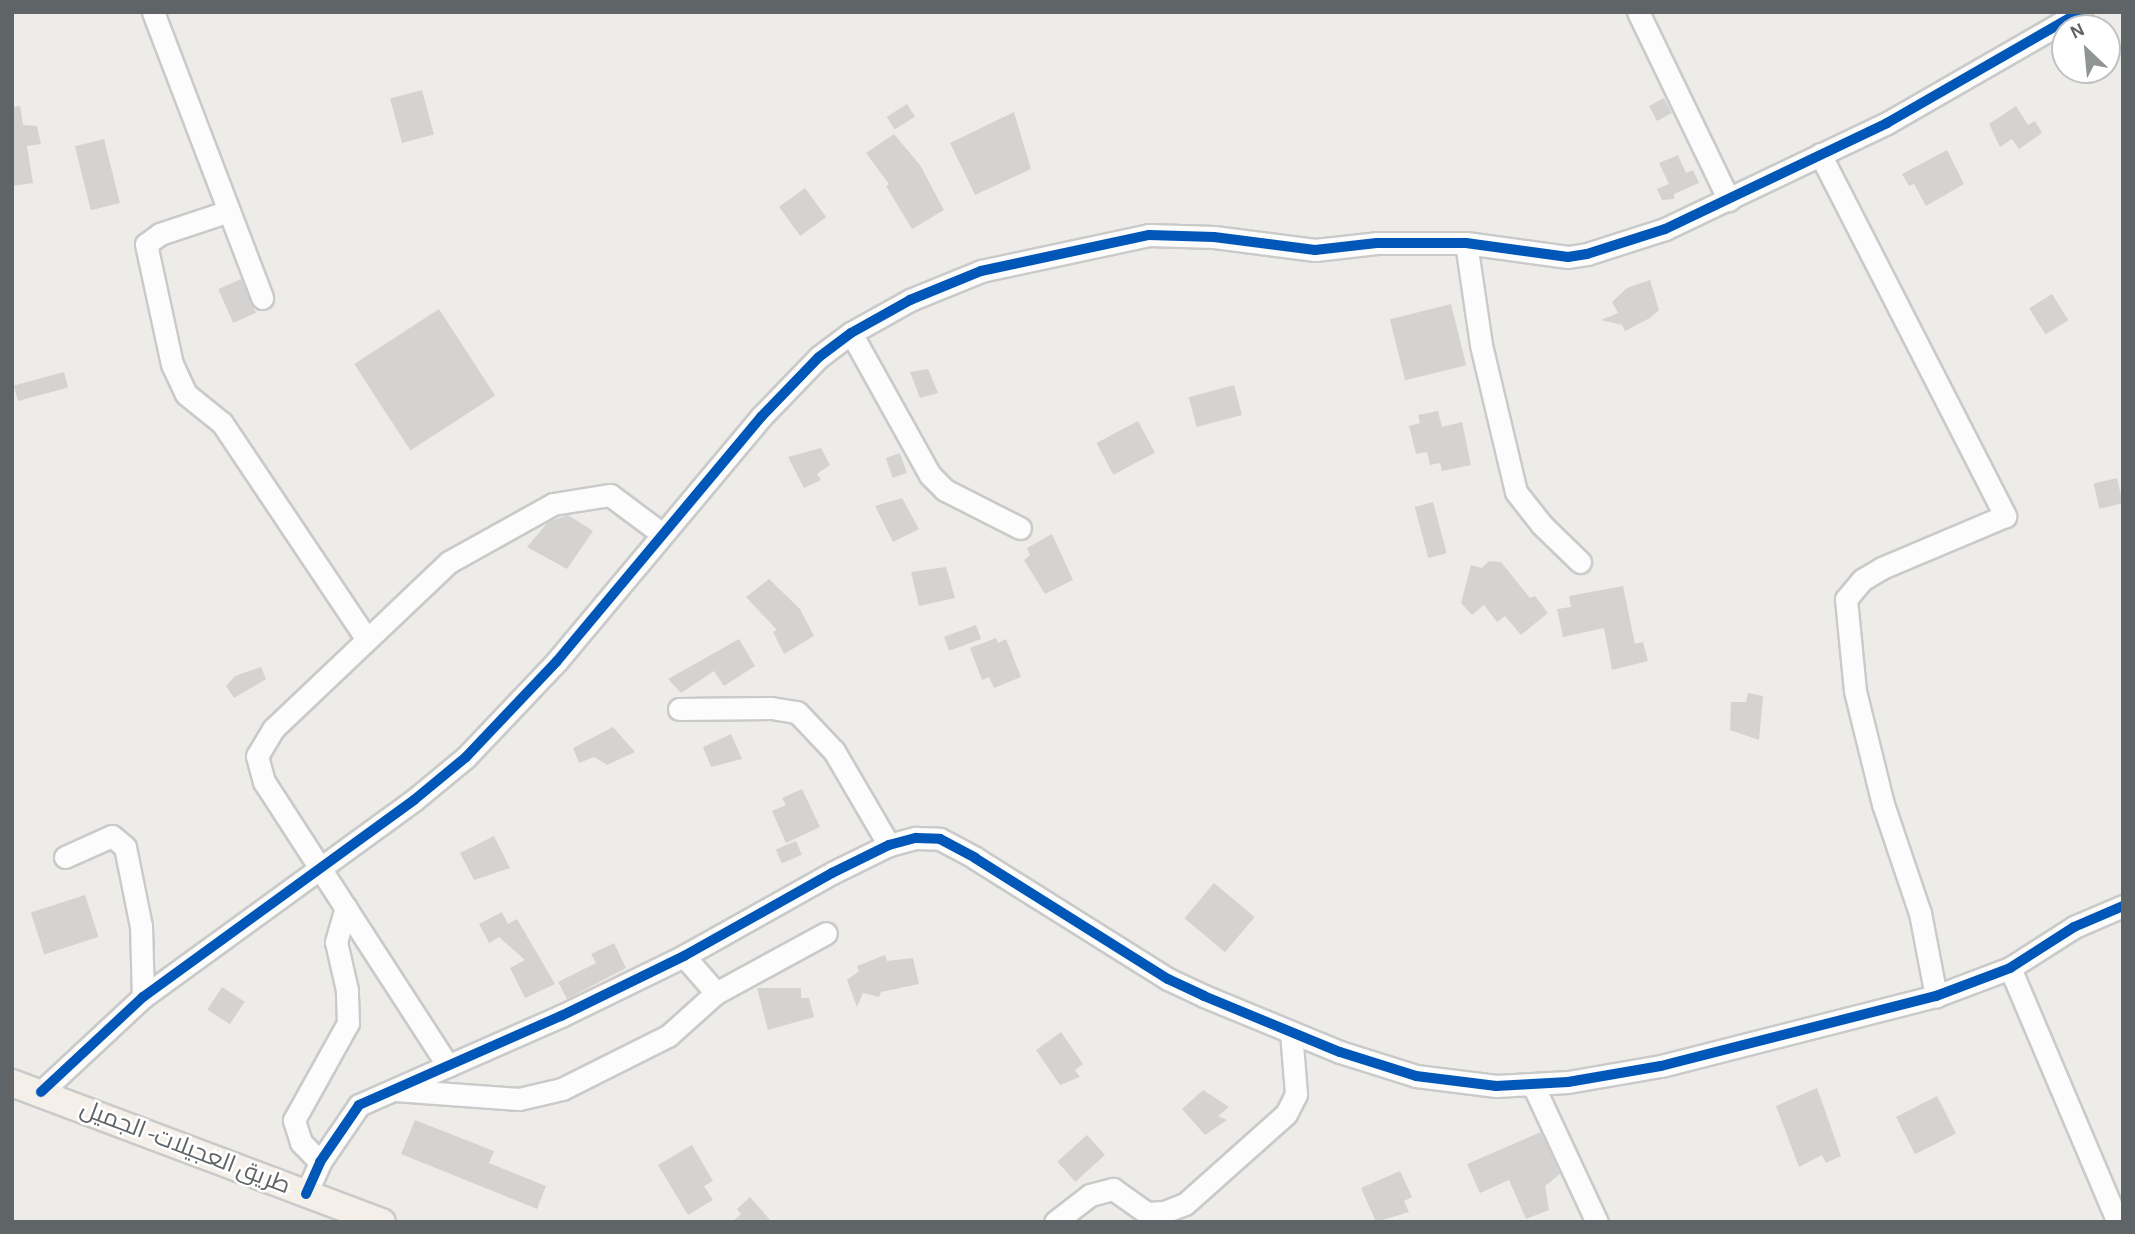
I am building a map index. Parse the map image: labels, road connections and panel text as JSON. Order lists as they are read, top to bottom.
{
  "streets": {
    "main road": ["طريق العجيلات- الجميل"]
  },
  "north": "top left"
}
